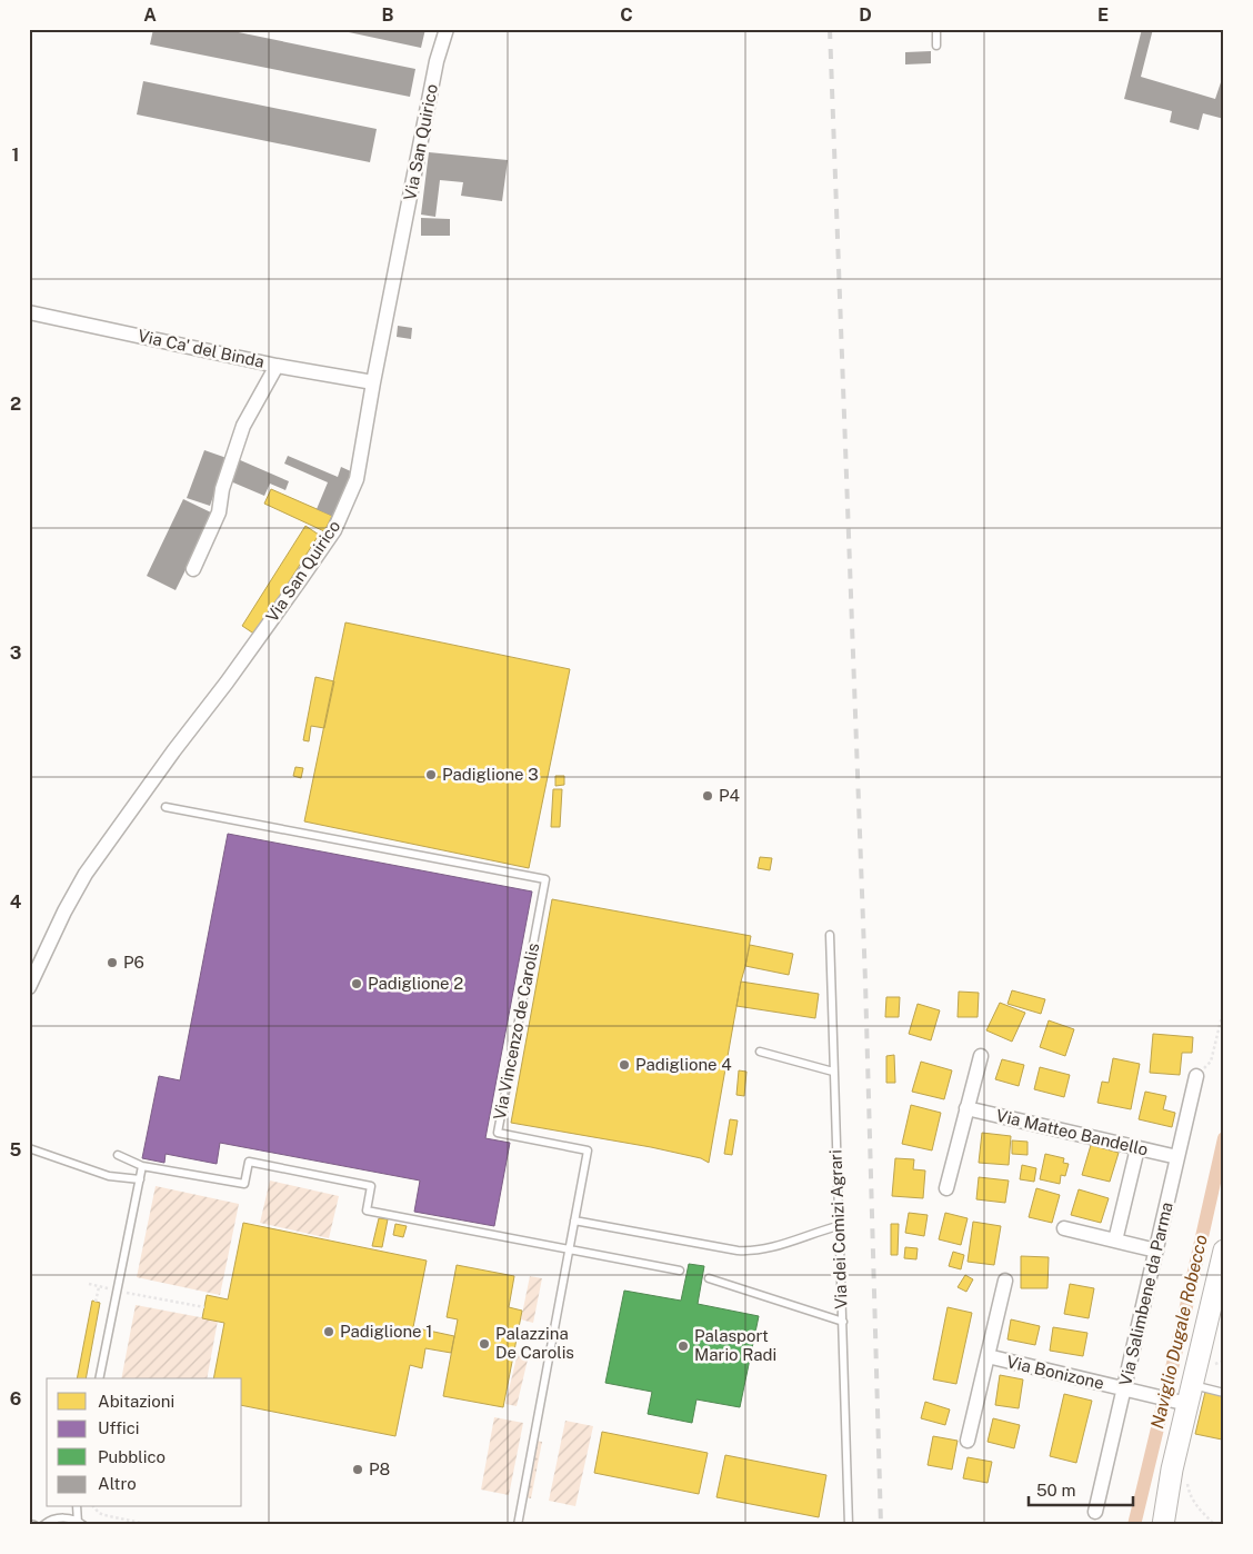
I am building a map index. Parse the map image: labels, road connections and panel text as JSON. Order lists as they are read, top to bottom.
{
  "streets": {
    "street": [
      "Via San Quirico",
      "Via Ca' del Binda",
      "Via Matteo Bandello",
      "Via Salimbene da Parma",
      "Via Bonizone"
    ],
    "lane": ["Via Vincenzo de Carolis", "Via dei Comizi Agrari"]
  },
  "crossings": [
    ["Via San Quirico", "Via Ca' del Binda"],
    ["Via Matteo Bandello", "Via Salimbene da Parma"],
    ["Via Salimbene da Parma", "Via Bonizone"]
  ],
  "water": ["Naviglio Dugale Robecco"],
  "places": [
    "Padiglione 3",
    "P4",
    "P6",
    "Padiglione 2",
    "Padiglione 4",
    "Padiglione 1",
    "Palazzina De Carolis",
    "Palasport Mario Radi",
    "P8"
  ],
  "legend": [
    "Abitazioni",
    "Uffici",
    "Pubblico",
    "Altro"
  ],
  "scale_bar": "50 m",
  "grid": {
    "columns": [
      "A",
      "B",
      "C",
      "D",
      "E"
    ],
    "rows": [
      "1",
      "2",
      "3",
      "4",
      "5",
      "6"
    ]
  }
}
